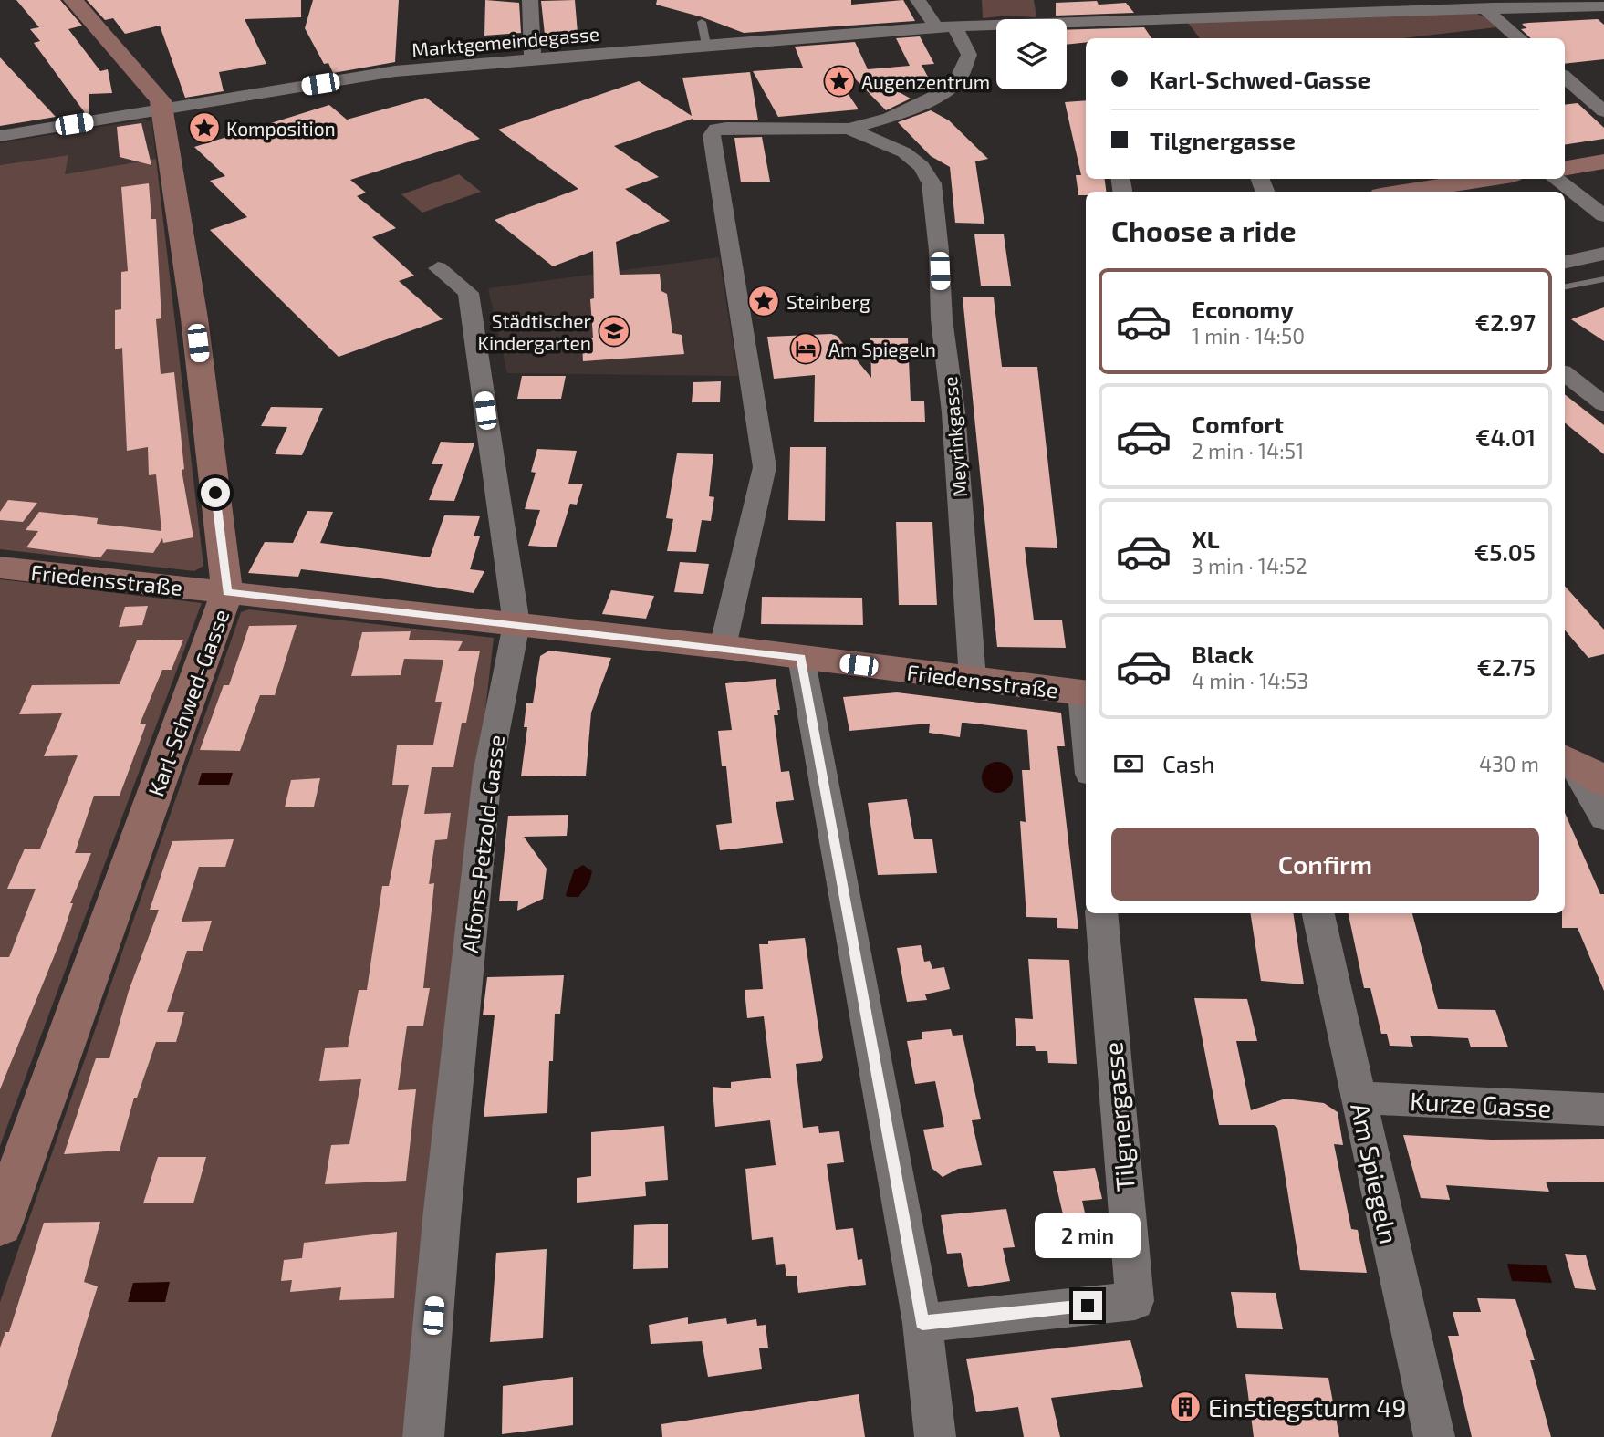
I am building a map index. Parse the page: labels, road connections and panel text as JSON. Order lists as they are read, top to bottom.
{
  "streets": {
    "street": [
      "Marktgemeindegasse",
      "Meyrinkgasse",
      "Friedensstraße",
      "Karl-Schwed-Gasse",
      "Alfons-Petzold-Gasse",
      "Kurze Gasse",
      "Tilgnergasse",
      "Am Spiegeln"
    ]
  },
  "crossings": [
    ["Marktgemeindegasse", "Karl-Schwed-Gasse"],
    ["Meyrinkgasse", "Friedensstraße"],
    ["Friedensstraße", "Karl-Schwed-Gasse"],
    ["Friedensstraße", "Alfons-Petzold-Gasse"],
    ["Kurze Gasse", "Am Spiegeln"]
  ],
  "places": {
    "place": ["Augenzentrum", "Komposition", "Steinberg"],
    "school or university": ["Städtischer Kindergarten"],
    "hotel": ["Am Spiegeln"],
    "building": ["Einstiegsturm 49"]
  },
  "page": {
    "banner": ["Karl-Schwed-Gasse", "Tilgnergasse"],
    "heading": "Choose a ride",
    "list": [
      {
        "name": "Economy",
        "note": "1 min · 14:50",
        "value": "€2.97"
      },
      {
        "name": "Comfort",
        "note": "2 min · 14:51",
        "value": "€4.01"
      },
      {
        "name": "XL",
        "note": "3 min · 14:52",
        "value": "€5.05"
      },
      {
        "name": "Black",
        "note": "4 min · 14:53",
        "value": "€2.75"
      }
    ],
    "pay": ["Cash", "430 m"],
    "buttons": "Confirm",
    "bubble": "2 min"
  }
}
